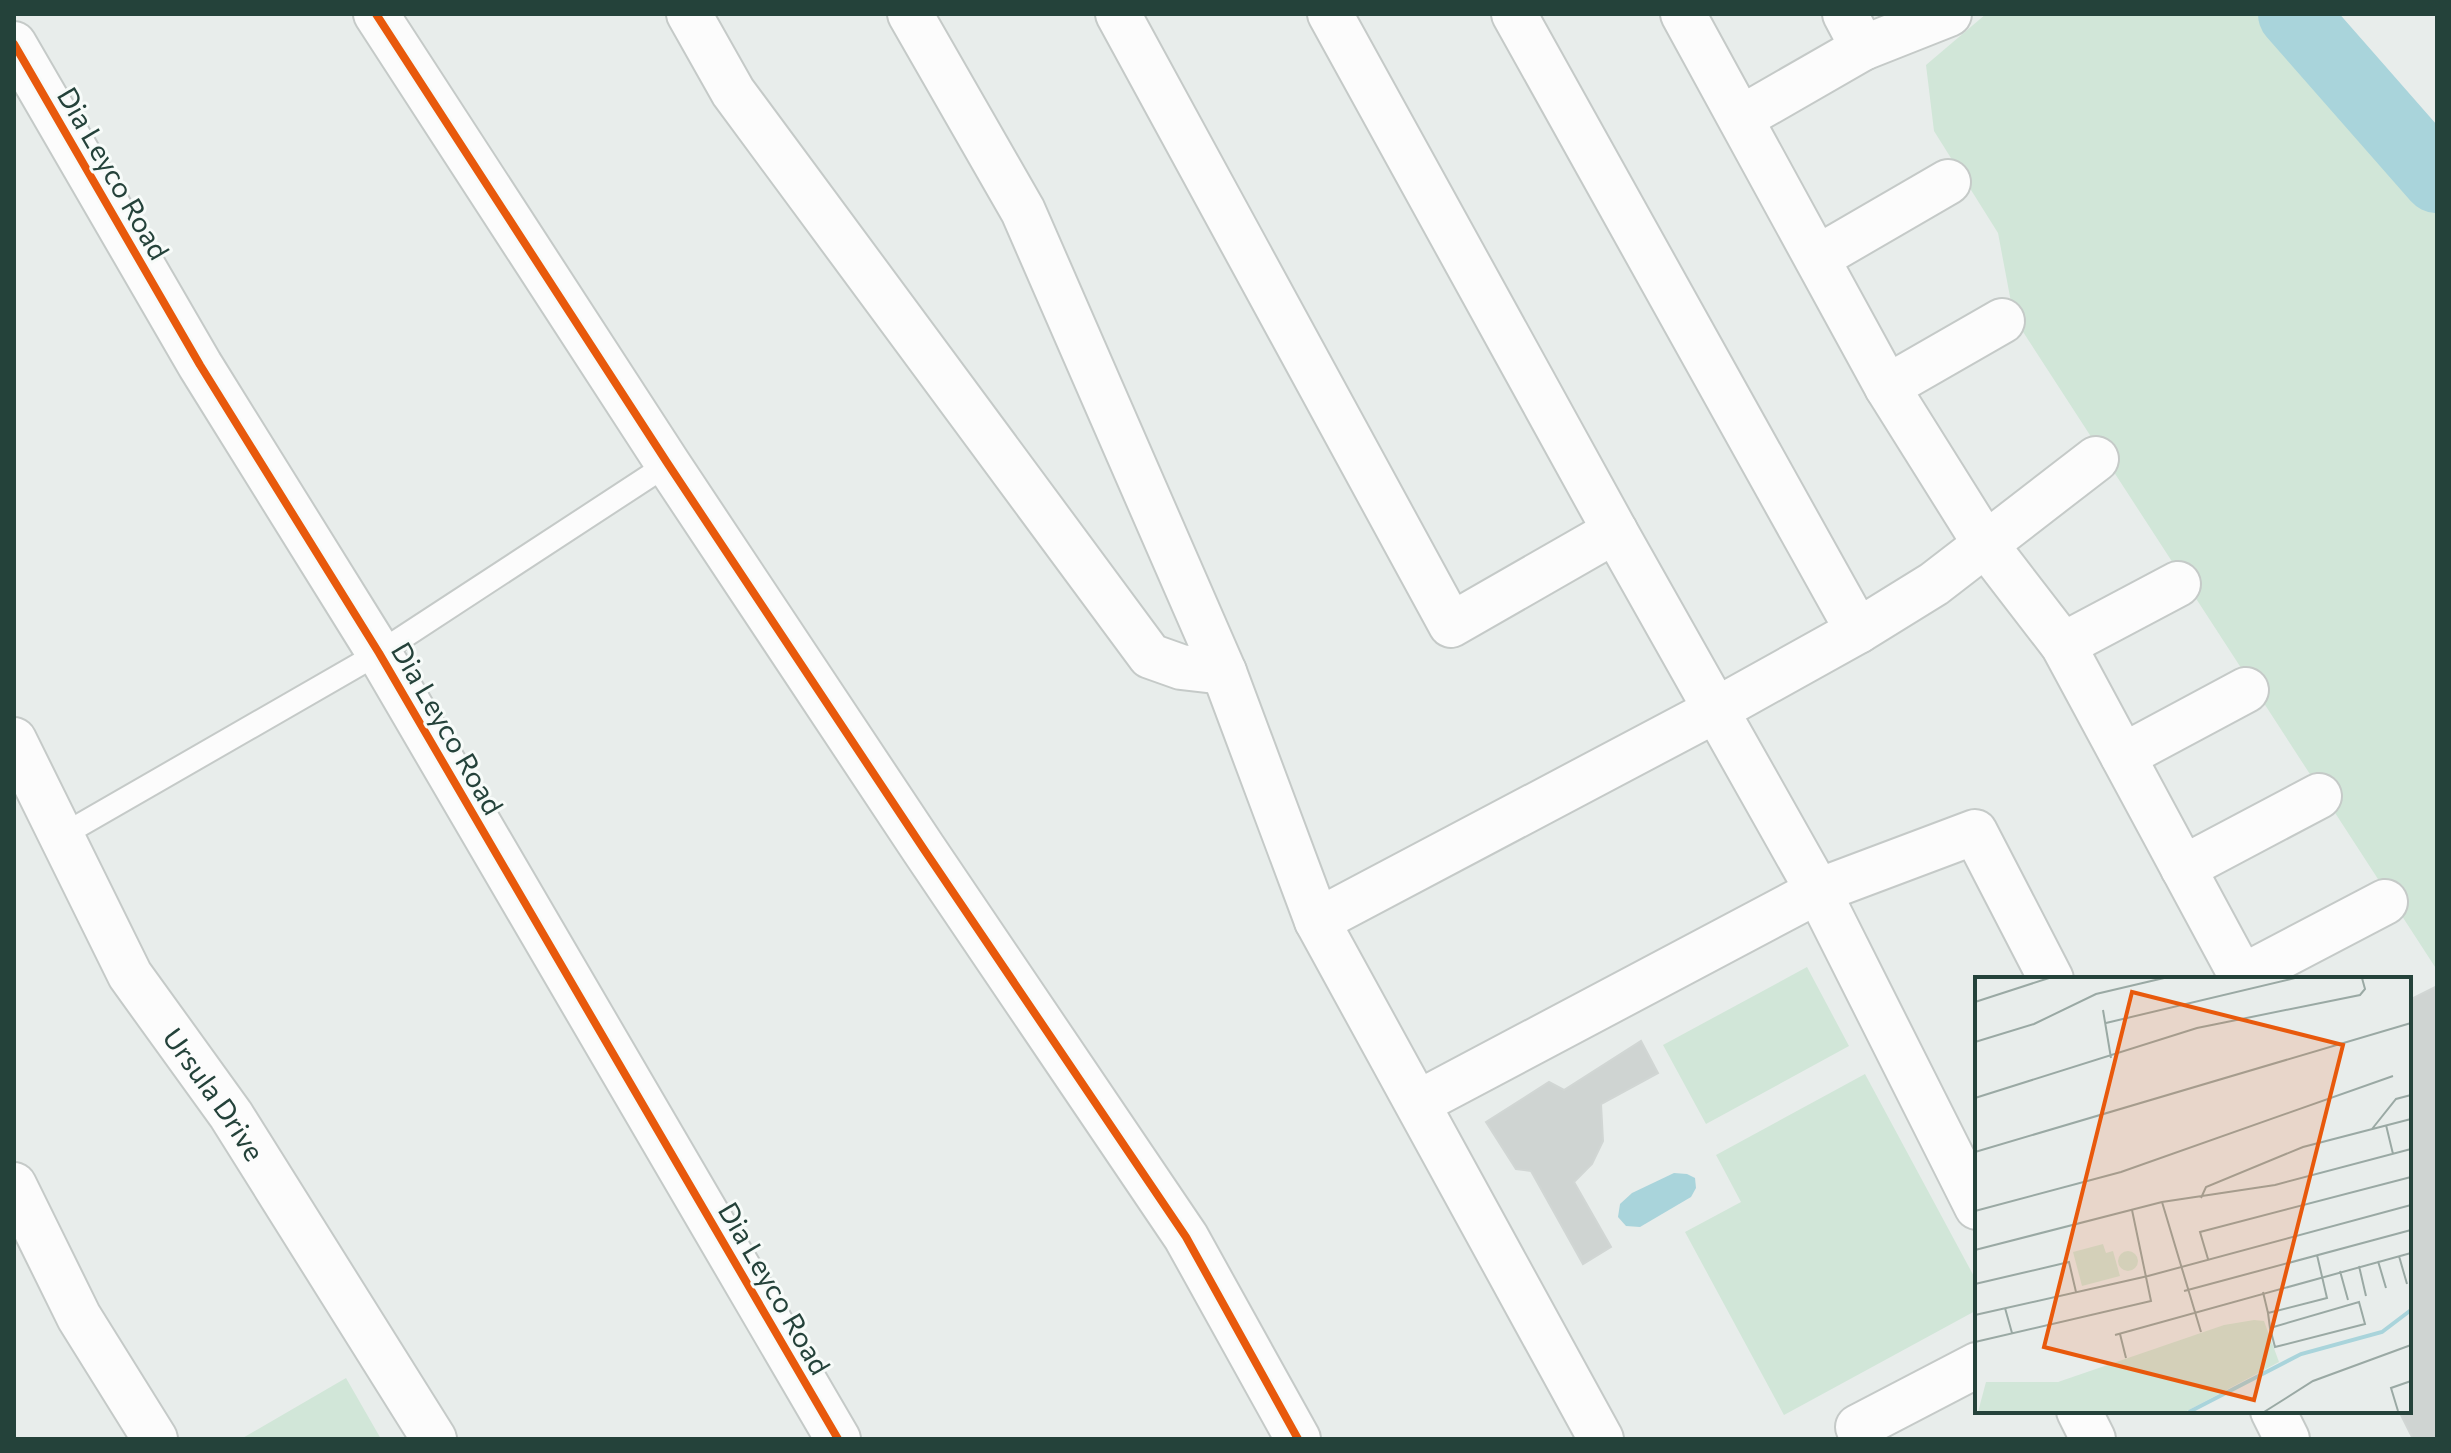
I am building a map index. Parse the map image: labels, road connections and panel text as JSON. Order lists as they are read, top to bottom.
{
  "streets": {
    "street": ["Dia Leyco Road", "Ursula Drive"]
  }
}
